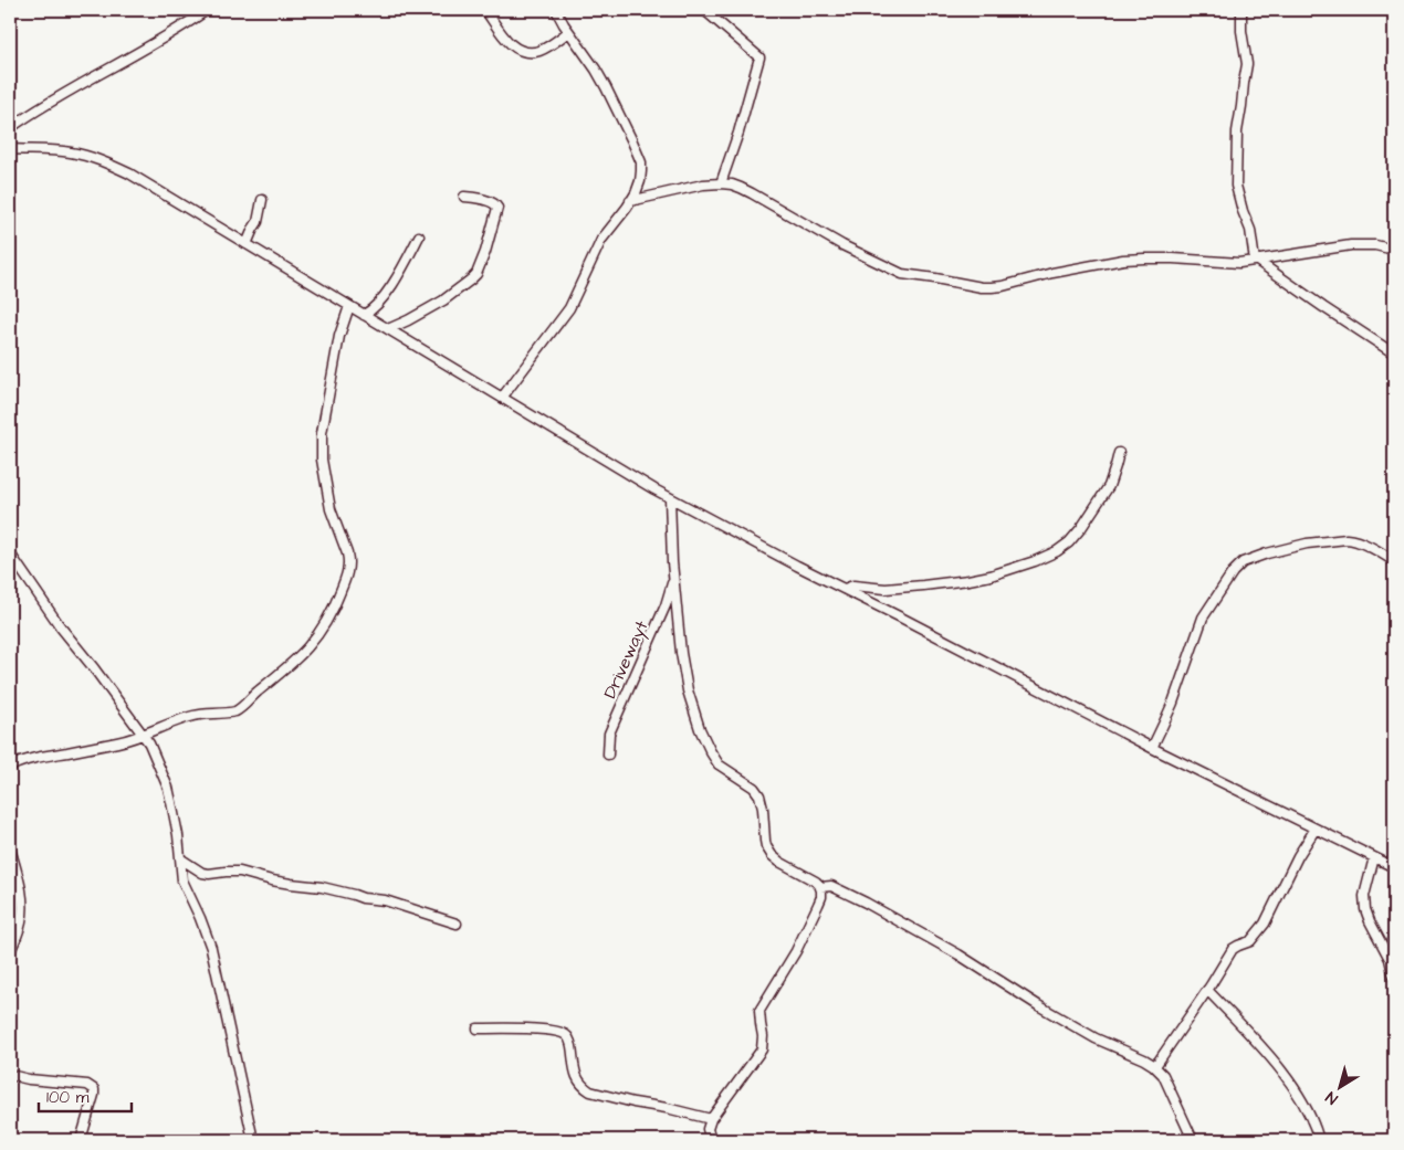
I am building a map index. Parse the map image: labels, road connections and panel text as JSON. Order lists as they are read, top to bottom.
{
  "streets": {
    "street": ["Drivewayt"]
  },
  "scale_bar": "100 m",
  "north": "bottom left"
}
